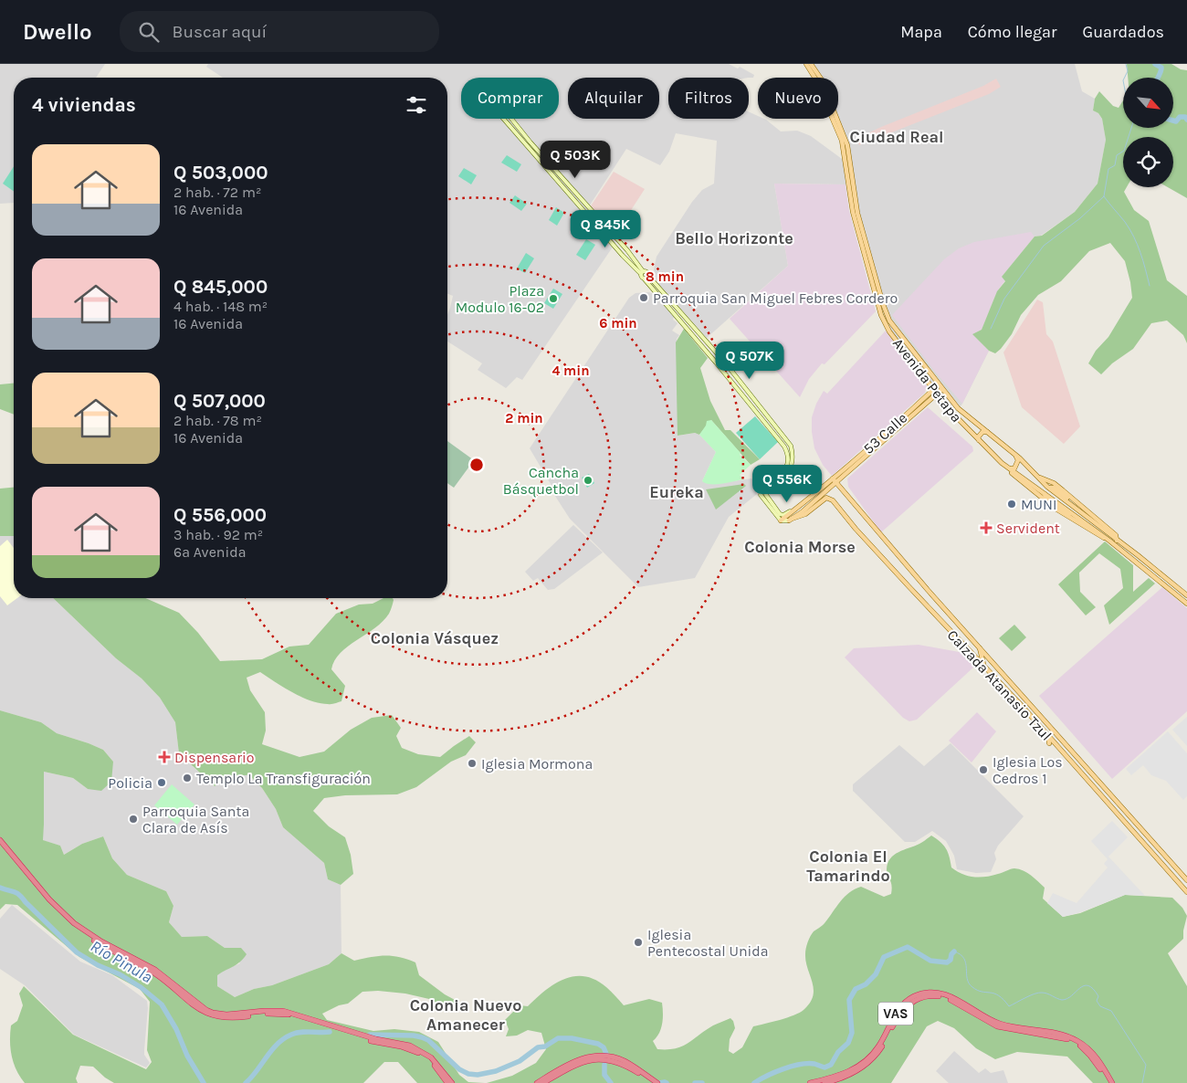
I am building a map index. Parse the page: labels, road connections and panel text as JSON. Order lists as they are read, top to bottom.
{
  "streets": {
    "highway": ["VAS"],
    "main road": ["Avenida Petapa", "53 Calle", "Calzada Atanasio Tzul"]
  },
  "crossings": [
    ["Avenida Petapa", "53 Calle"],
    ["53 Calle", "Calzada Atanasio Tzul"]
  ],
  "districts": [
    "Ciudad Real",
    "Bello Horizonte",
    "Eureka",
    "Colonia Morse",
    "Colonia Vásquez",
    "Colonia El Tamarindo",
    "Colonia Nuevo Amanecer"
  ],
  "water": ["Río Pinula"],
  "places": {
    "other": [
      "Parroquia San Miguel Febres Cordero",
      "Plaza Modulo 16-02",
      "Cancha Básquetbol",
      "MUNI",
      "Iglesia Mormona",
      "Iglesia Los Cedros 1",
      "Templo La Transfiguración",
      "Policia",
      "Parroquia Santa Clara de Asís",
      "Iglesia Pentecostal Unida"
    ],
    "health": ["Servident", "Dispensario"]
  },
  "north": "bottom right",
  "page": {
    "header": "Dwello",
    "search": "Buscar aquí",
    "nav": ["Mapa", "Cómo llegar", "Guardados"],
    "chip": [
      "Comprar",
      "Alquilar",
      "Filtros",
      "Nuevo"
    ],
    "heading": "4 viviendas",
    "list": [
      {
        "name": "Q 503,000",
        "note": "2 hab. · 72 m² · 16 Avenida"
      },
      {
        "name": "Q 845,000",
        "note": "4 hab. · 148 m² · 16 Avenida"
      },
      {
        "name": "Q 507,000",
        "note": "2 hab. · 78 m² · 16 Avenida"
      },
      {
        "name": "Q 556,000",
        "note": "3 hab. · 92 m² · 6a Avenida"
      }
    ],
    "price": [
      "Q 503K",
      "Q 845K",
      "Q 507K",
      "Q 556K"
    ]
  },
  "rings": [
    "8 min",
    "6 min",
    "4 min",
    "2 min"
  ]
}
